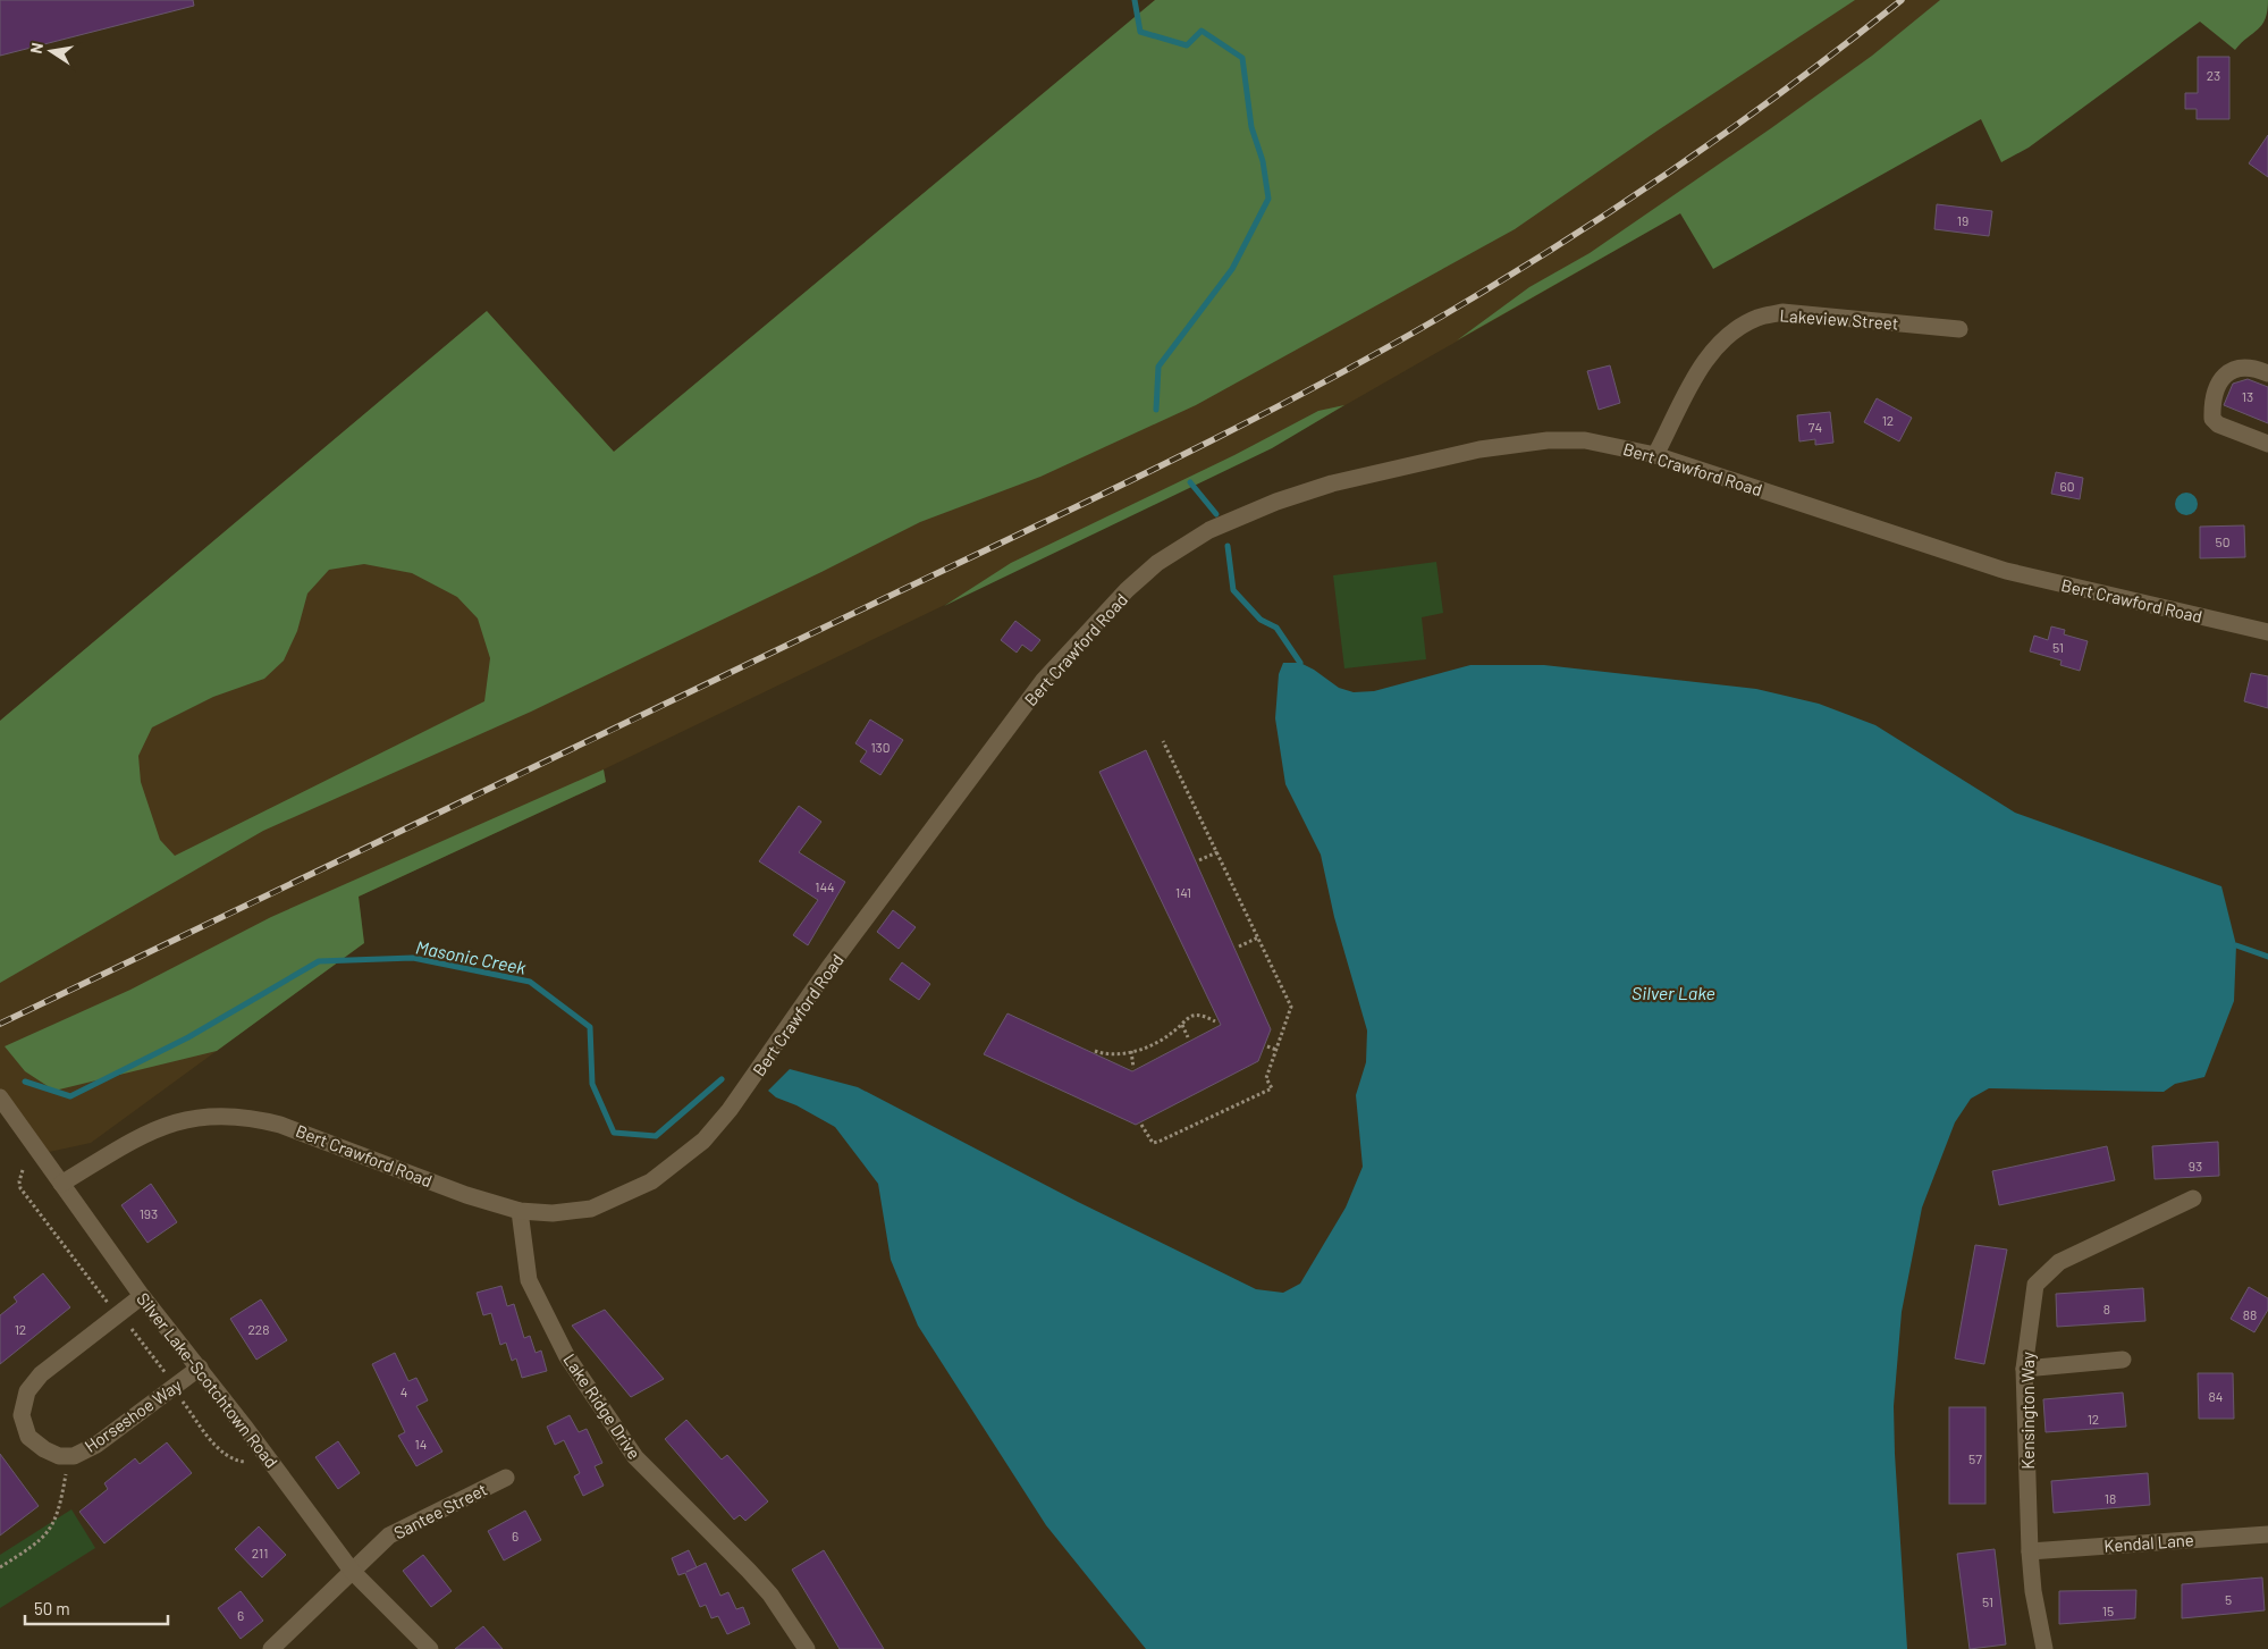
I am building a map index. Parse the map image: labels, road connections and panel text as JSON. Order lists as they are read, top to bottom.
{
  "streets": {
    "street": [
      "Lakeview Street",
      "Bert Crawford Road",
      "Silver Lake-Scotchtown Road",
      "Lake Ridge Drive",
      "Kensington Way",
      "Horseshoe Way",
      "Santee Street",
      "Kendal Lane"
    ]
  },
  "crossings": [
    ["Lakeview Street", "Bert Crawford Road"],
    ["Bert Crawford Road", "Silver Lake-Scotchtown Road"],
    ["Bert Crawford Road", "Lake Ridge Drive"],
    ["Silver Lake-Scotchtown Road", "Horseshoe Way"],
    ["Silver Lake-Scotchtown Road", "Santee Street"],
    ["Kensington Way", "Kendal Lane"]
  ],
  "water": ["Masonic Creek", "Silver Lake"],
  "house_numbers": [
    "23",
    "19",
    "13",
    "12",
    "74",
    "60",
    "50",
    "51",
    "130",
    "144",
    "141",
    "93",
    "193",
    "8",
    "88",
    "12",
    "228",
    "4",
    "84",
    "12",
    "14",
    "57",
    "18",
    "6",
    "211",
    "5",
    "51",
    "15",
    "6"
  ],
  "scale_bar": "50 m",
  "north": "left"
}
